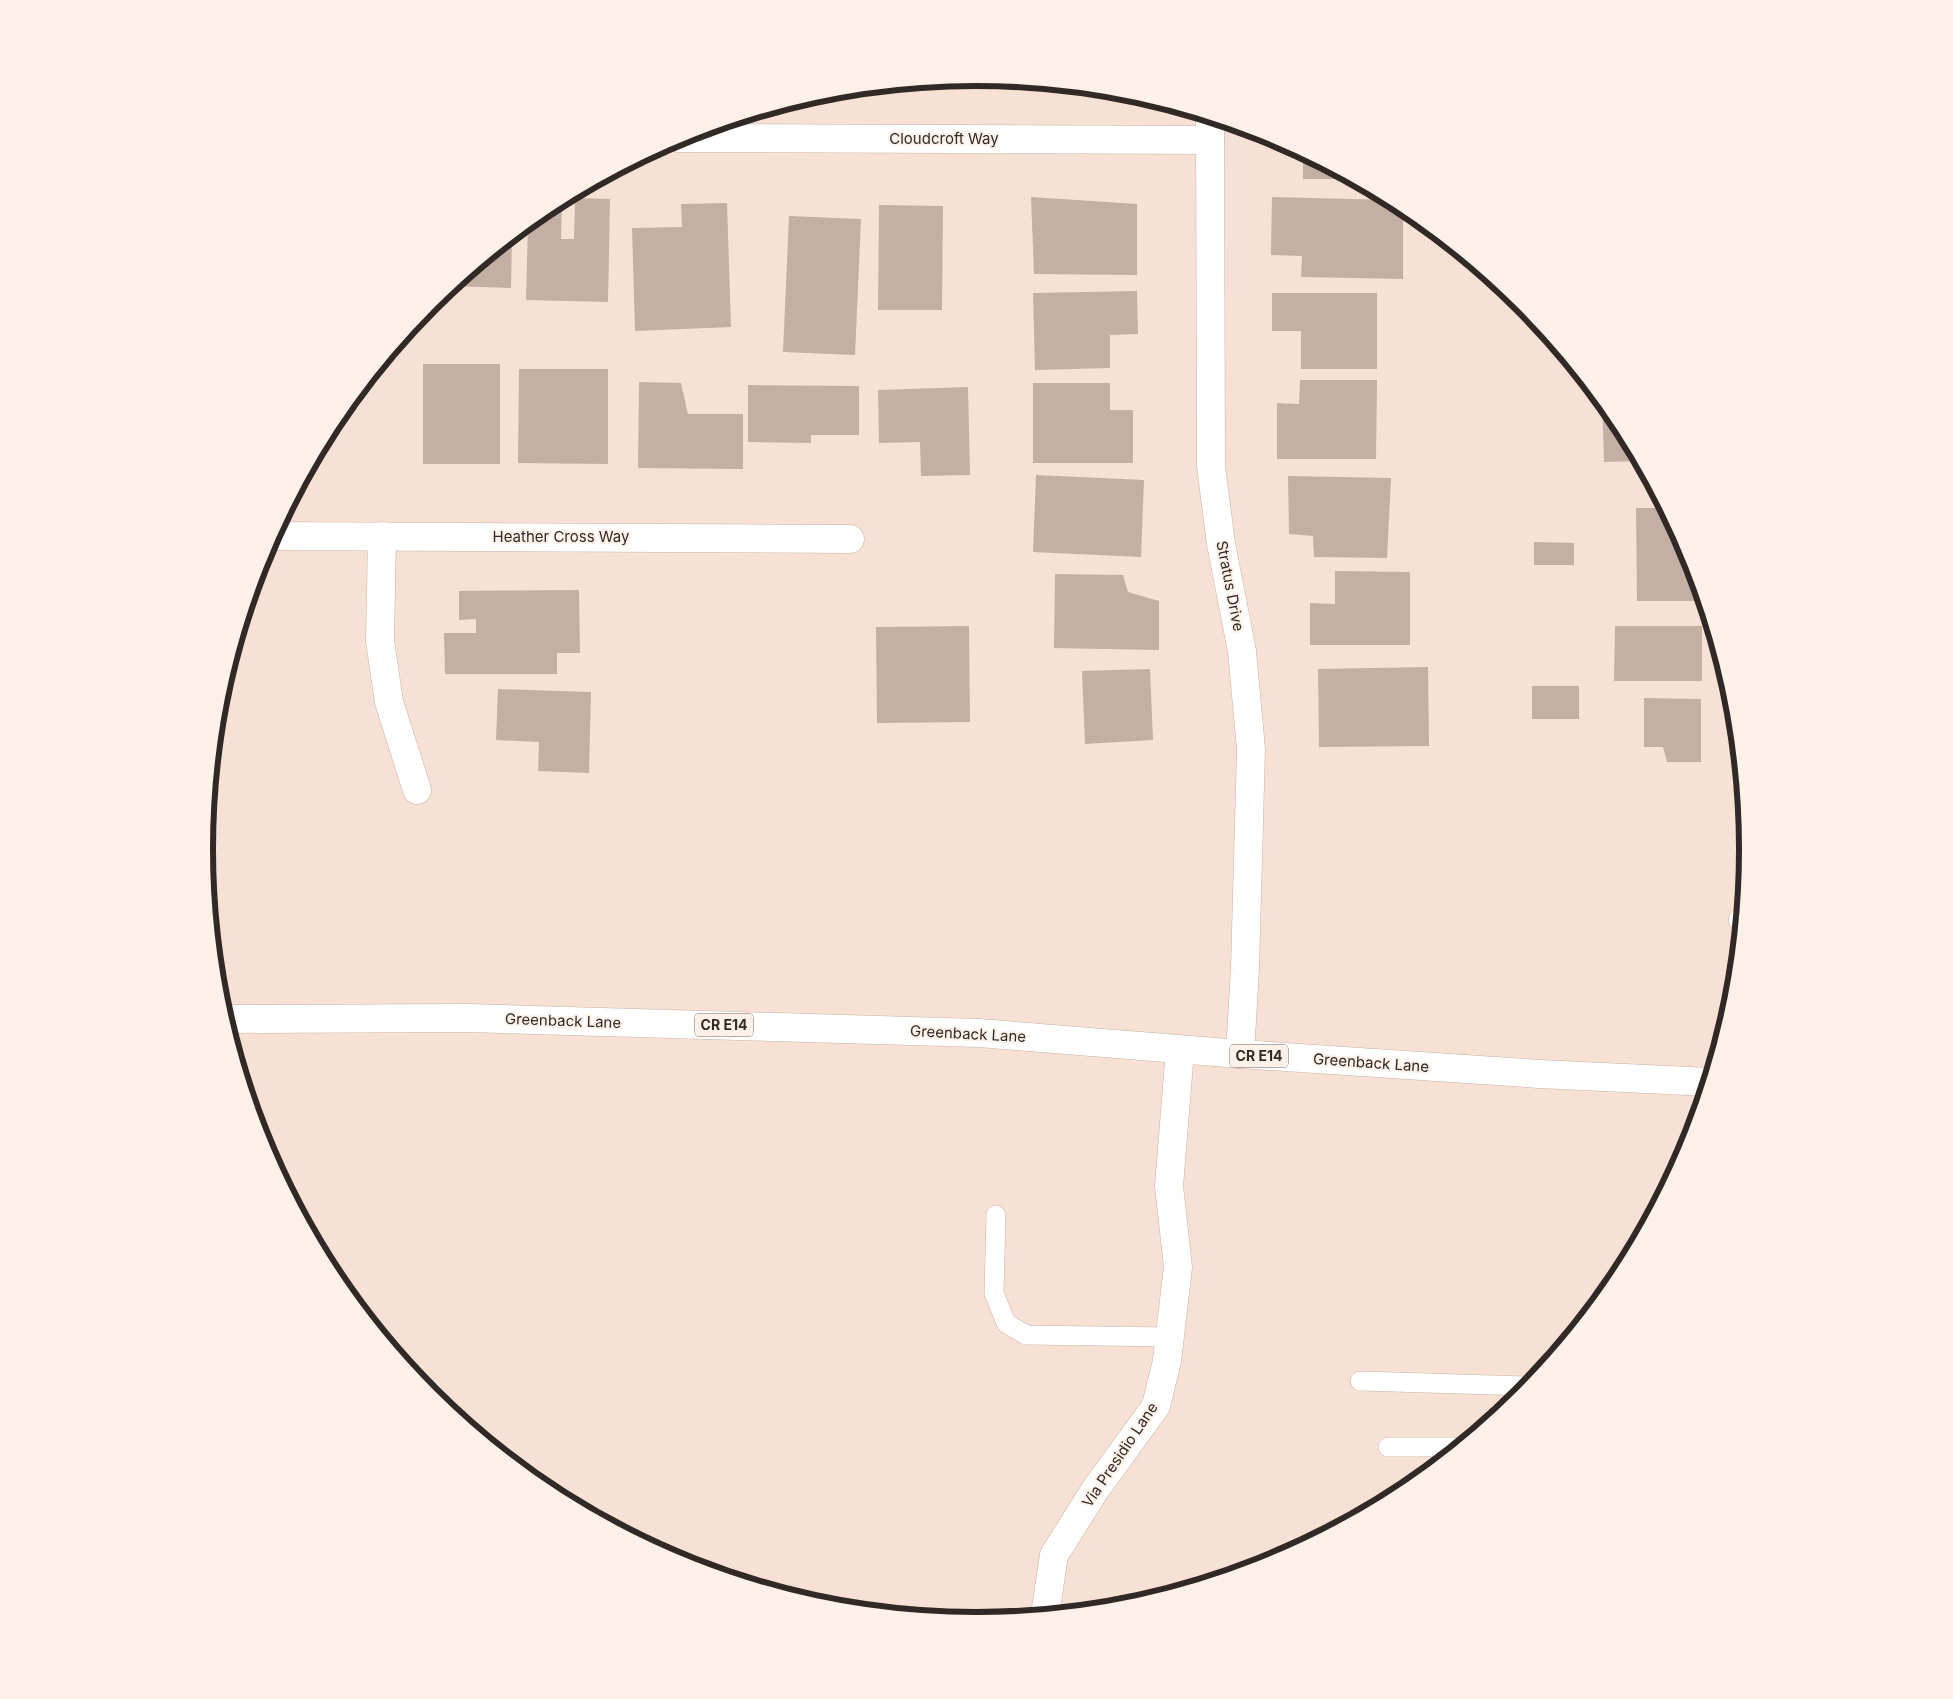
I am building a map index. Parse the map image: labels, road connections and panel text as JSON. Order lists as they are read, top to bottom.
{
  "streets": {
    "street": [
      "Cloudcroft Way",
      "Heather Cross Way",
      "Stratus Drive",
      "Greenback Lane",
      "CR E14",
      "Via Presidio Lane"
    ]
  },
  "crossings": [
    ["Cloudcroft Way", "Stratus Drive"],
    ["Stratus Drive", "Greenback Lane"],
    ["Greenback Lane", "Via Presidio Lane"]
  ]
}
